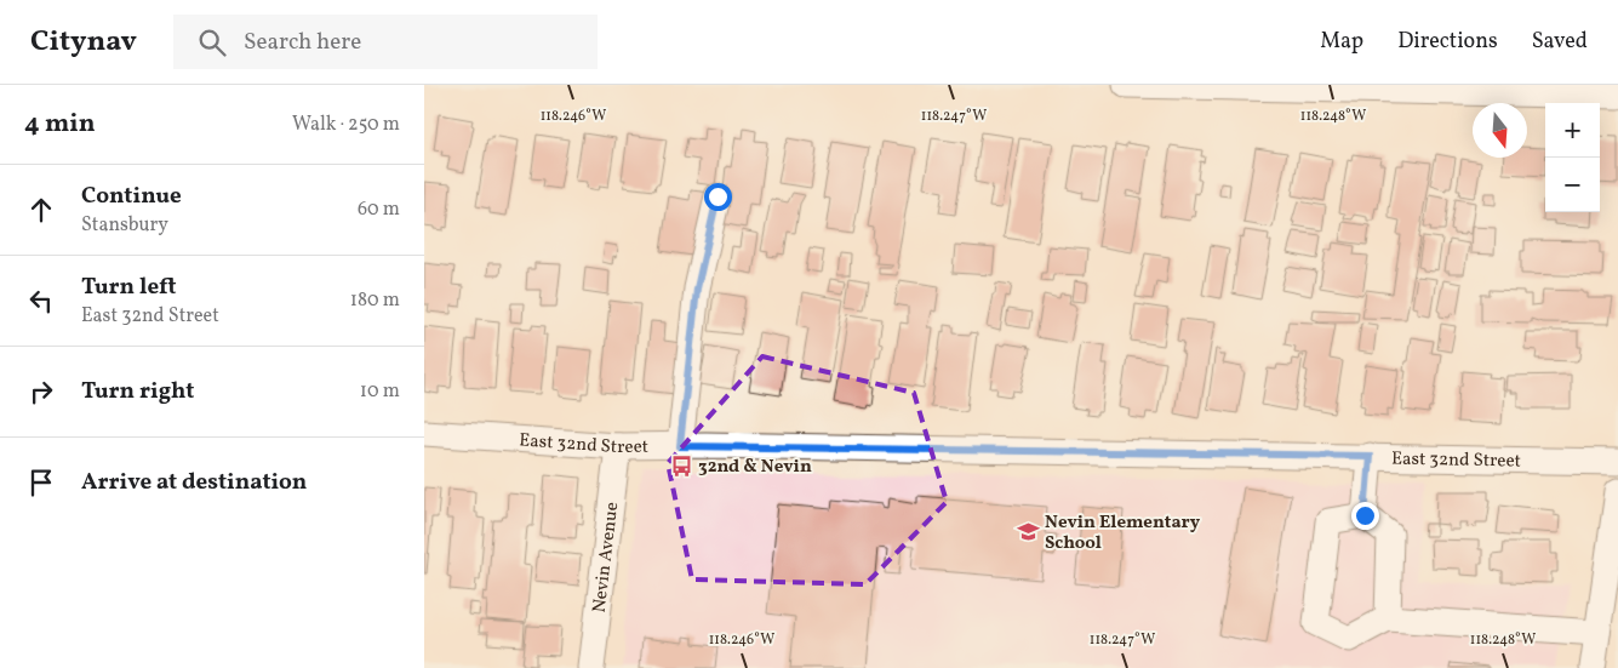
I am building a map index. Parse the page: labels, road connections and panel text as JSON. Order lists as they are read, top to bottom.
{
  "streets": {
    "street": ["East 32nd Street", "Nevin Avenue"]
  },
  "crossings": [
    ["East 32nd Street", "Nevin Avenue"]
  ],
  "places": {
    "bus stop": ["32nd & Nevin"],
    "school or university": ["Nevin Elementary School"]
  },
  "north": "bottom",
  "page": {
    "header": "Citynav",
    "search": "Search here",
    "nav": ["Map", "Directions", "Saved"],
    "heading": ["4 min", "Walk · 250 m"],
    "map_buttons": ["+", "−"],
    "list": [
      ["Continue", "Stansbury", "60 m"],
      ["Turn left", "East 32nd Street", "180 m"],
      ["Turn right", "10 m"],
      "Arrive at destination"
    ]
  },
  "coordinates": ["118.246°W", "118.247°W", "118.248°W"]
}
